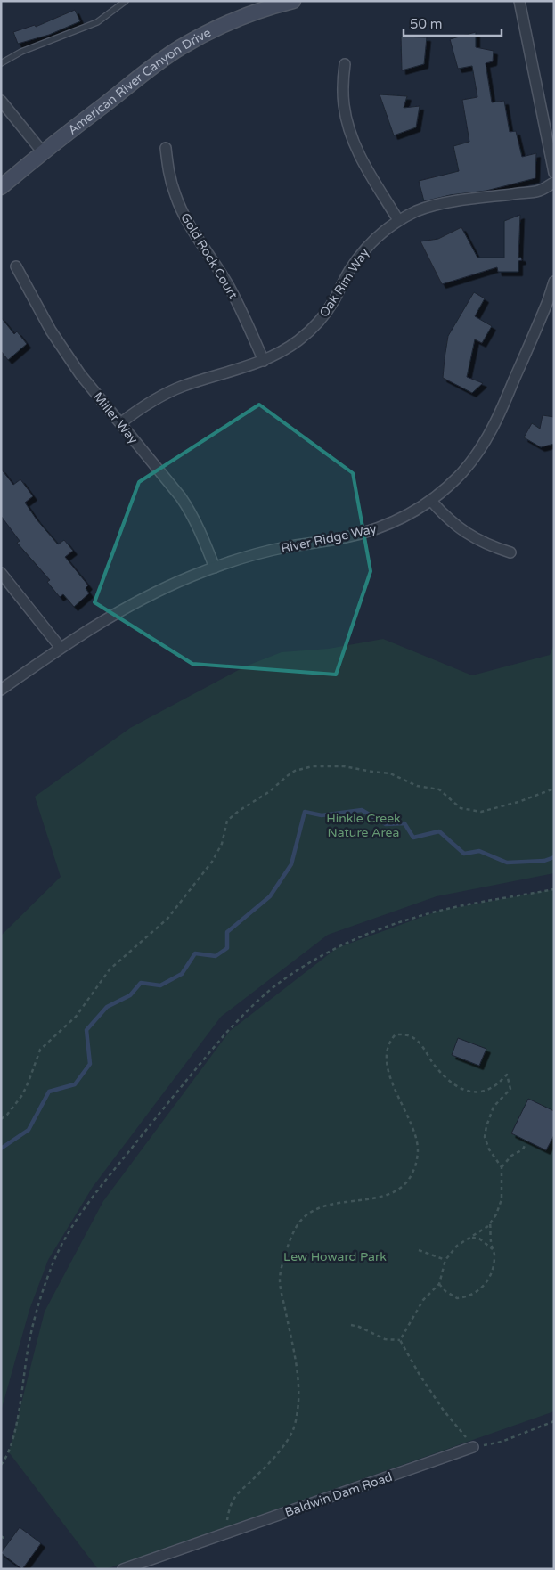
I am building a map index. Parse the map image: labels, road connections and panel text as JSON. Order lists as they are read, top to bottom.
{
  "streets": {
    "main road": ["American River Canyon Drive"],
    "street": [
      "Gold Rock Court",
      "Oak Rim Way",
      "Miller Way",
      "River Ridge Way",
      "Baldwin Dam Road"
    ]
  },
  "crossings": [
    ["Gold Rock Court", "Oak Rim Way"],
    ["Oak Rim Way", "Miller Way"],
    ["Miller Way", "River Ridge Way"]
  ],
  "parks": ["Hinkle Creek Nature Area", "Lew Howard Park"],
  "scale_bar": "50 m"
}
